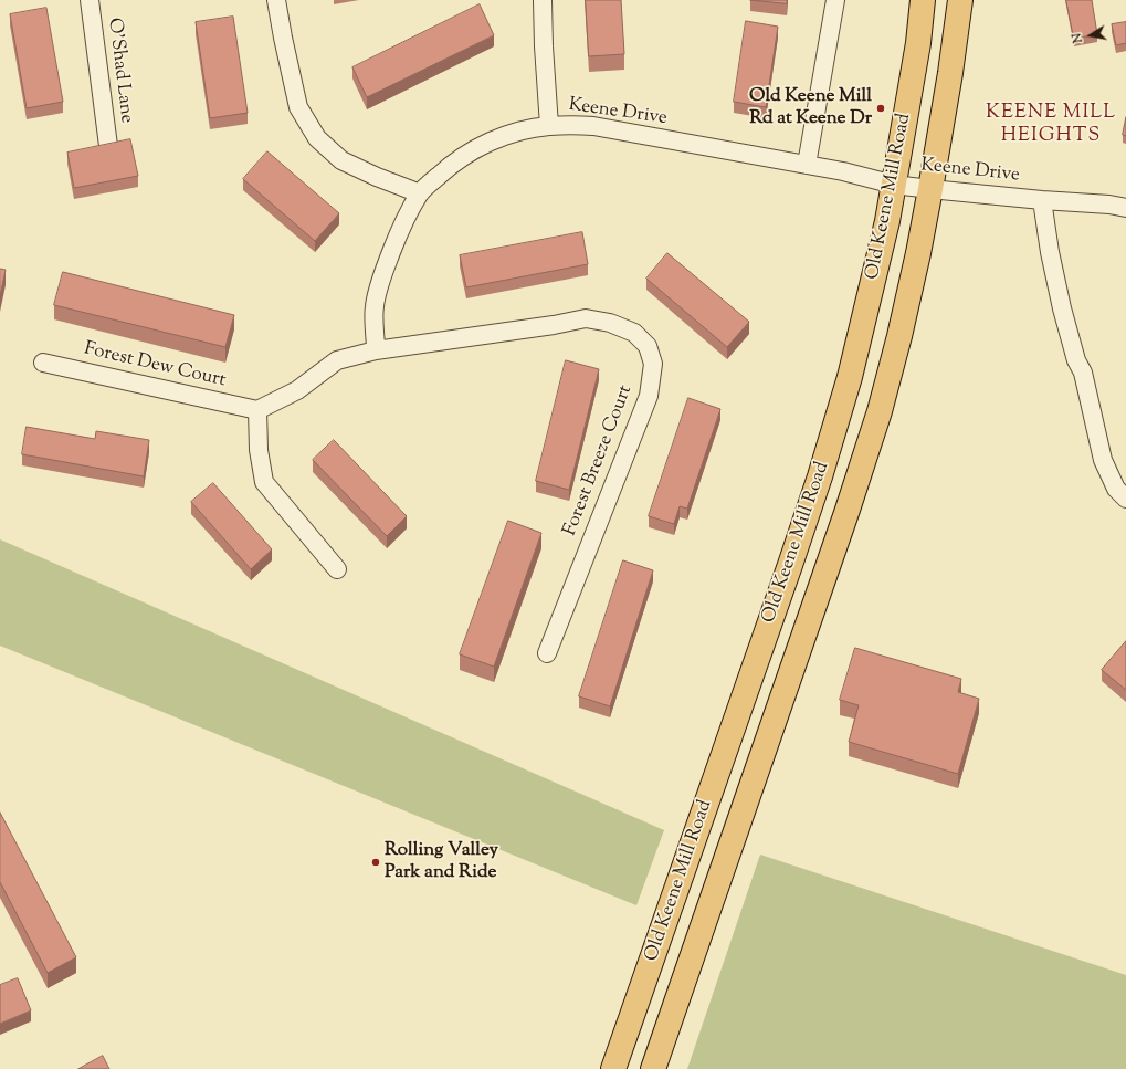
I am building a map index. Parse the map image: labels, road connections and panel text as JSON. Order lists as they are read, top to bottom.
{
  "streets": {
    "main road": ["Old Keene Mill Road"],
    "street": [
      "O'Shad Lane",
      "Keene Drive",
      "Forest Dew Court",
      "Forest Breeze Court"
    ]
  },
  "crossings": [
    ["Keene Drive", "Old Keene Mill Road"],
    ["Keene Drive", "Forest Breeze Court"]
  ],
  "districts": ["KEENE MILL HEIGHTS"],
  "places": ["Old Keene Mill Rd at Keene Dr", "Rolling Valley Park and Ride"],
  "north": "left"
}
